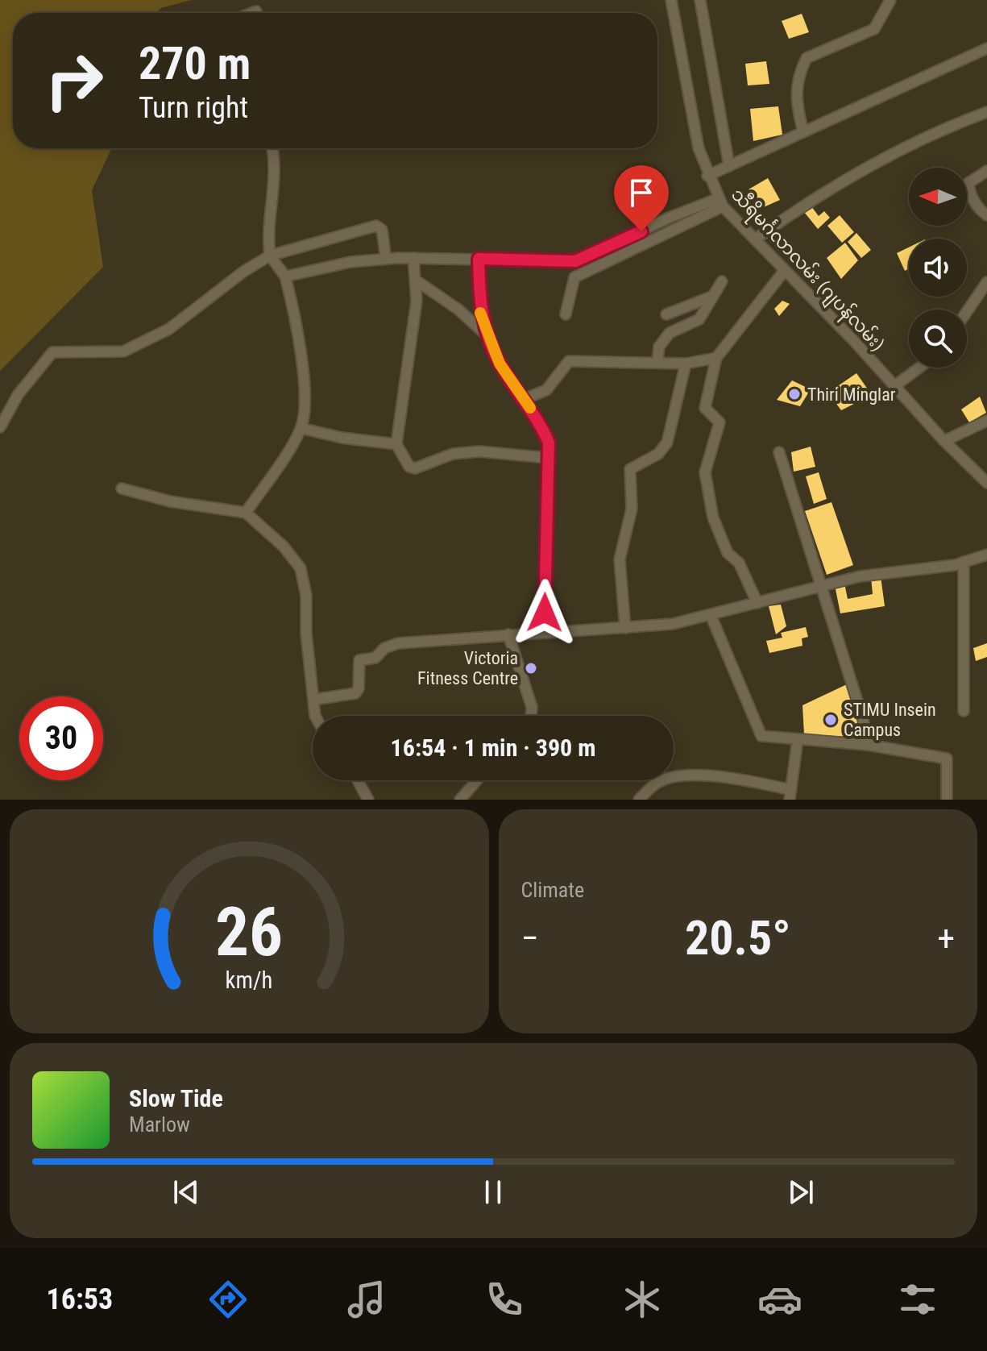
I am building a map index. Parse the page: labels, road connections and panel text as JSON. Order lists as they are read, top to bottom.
{
  "streets": {
    "street": ["သီရိမင်္ဂလာလမ်း (ဂျပန်လမ်း)"]
  },
  "places": ["Thiri Minglar", "Victoria Fitness Centre", "STIMU Insein Campus"],
  "north": "left",
  "page": {
    "turn": ["270 m", "Turn right"],
    "limit": "30",
    "trip": "16:54 · 1 min · 390 m",
    "tile": "Climate",
    "heat": ["−", "20.5°", "+"],
    "song": ["Slow Tide", "Marlow"],
    "tabs": "16:53",
    "gauge": ["26", "km/h"]
  }
}
